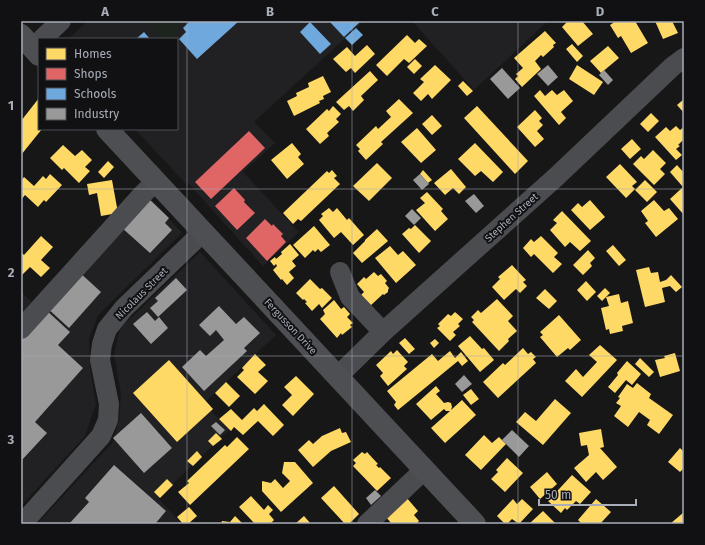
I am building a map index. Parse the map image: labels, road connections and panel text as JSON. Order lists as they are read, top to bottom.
{
  "streets": {
    "main road": ["Fergusson Drive"],
    "street": ["Stephen Street", "Nicolaus Street"]
  },
  "crossings": [
    ["Stephen Street", "Fergusson Drive"],
    ["Nicolaus Street", "Fergusson Drive"]
  ],
  "legend": [
    "Homes",
    "Shops",
    "Schools",
    "Industry"
  ],
  "scale_bar": "50 m",
  "grid": {
    "columns": [
      "A",
      "B",
      "C",
      "D"
    ],
    "rows": ["1", "2", "3"]
  }
}
